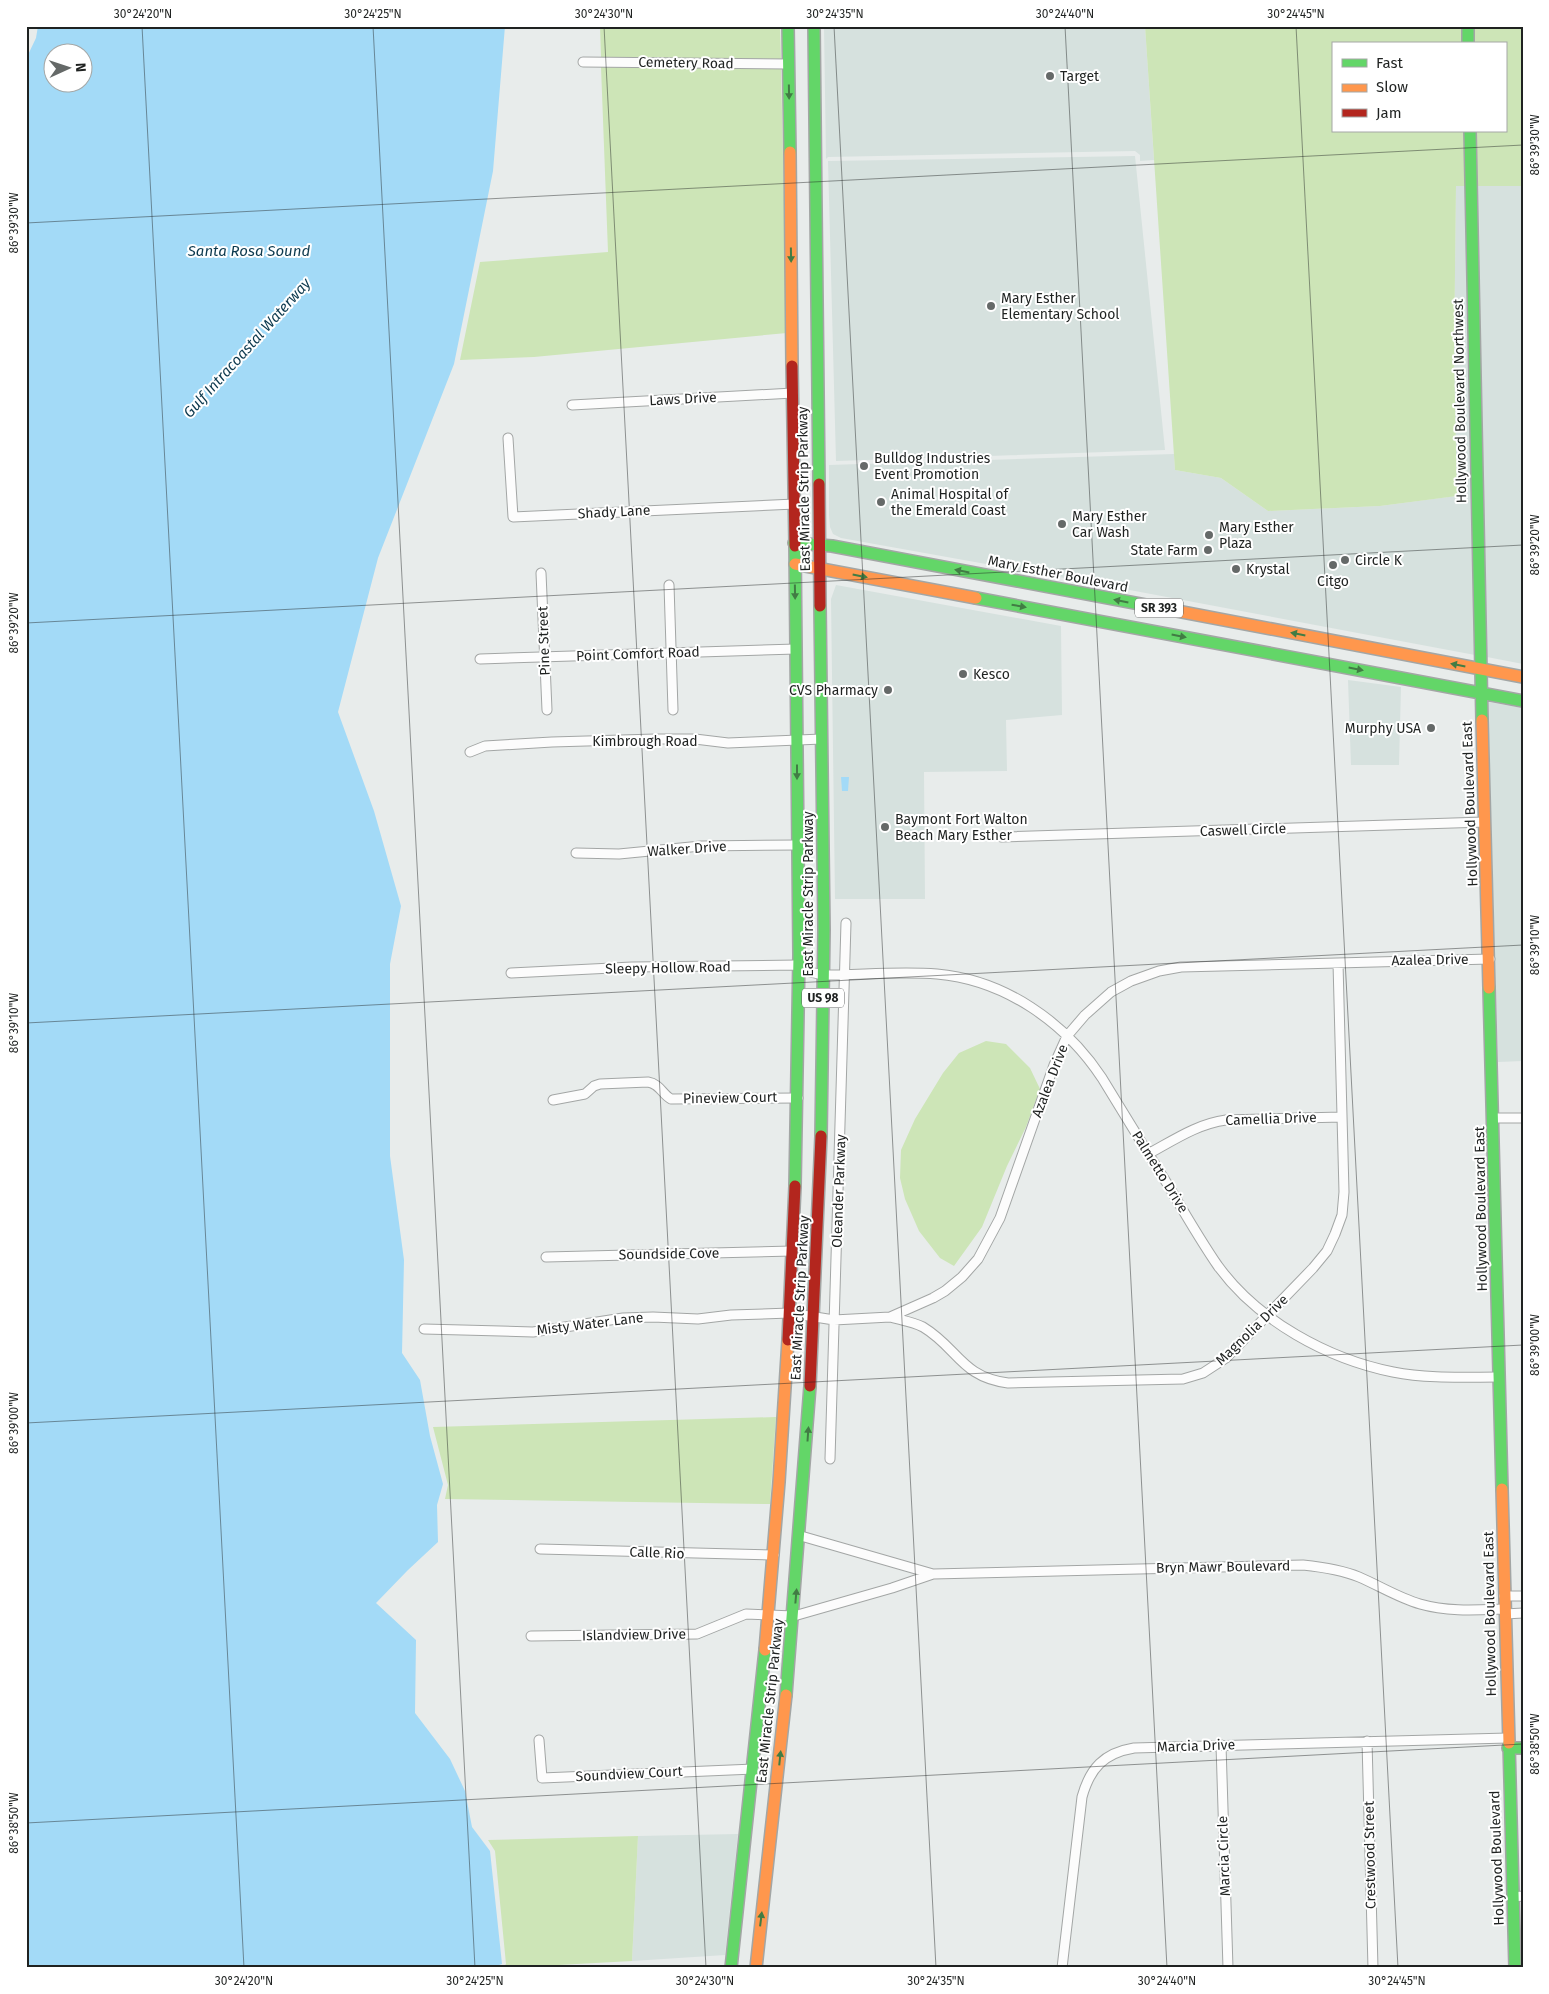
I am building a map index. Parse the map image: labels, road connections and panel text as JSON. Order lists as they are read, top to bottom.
{
  "streets": {
    "main road": [
      "Hollywood Boulevard Northwest",
      "East Miracle Strip Parkway",
      "Mary Esther Boulevard",
      "SR 393",
      "Hollywood Boulevard East",
      "US 98",
      "Hollywood Boulevard"
    ],
    "street": [
      "Cemetery Road",
      "Laws Drive",
      "Shady Lane",
      "Pine Street",
      "Point Comfort Road",
      "Kimbrough Road",
      "Caswell Circle",
      "Walker Drive",
      "Azalea Drive",
      "Sleepy Hollow Road",
      "Pineview Court",
      "Camellia Drive",
      "Palmetto Drive",
      "Oleander Parkway",
      "Soundside Cove",
      "Misty Water Lane",
      "Magnolia Drive",
      "Calle Rio",
      "Bryn Mawr Boulevard",
      "Islandview Drive",
      "Marcia Drive",
      "Soundview Court",
      "Crestwood Street",
      "Marcia Circle"
    ]
  },
  "crossings": [
    ["Cemetery Road", "East Miracle Strip Parkway"],
    ["Laws Drive", "East Miracle Strip Parkway"],
    ["Hollywood Boulevard Northwest", "Mary Esther Boulevard"],
    ["Hollywood Boulevard Northwest", "Hollywood Boulevard East"],
    ["East Miracle Strip Parkway", "Shady Lane"],
    ["East Miracle Strip Parkway", "Mary Esther Boulevard"],
    ["East Miracle Strip Parkway", "SR 393"],
    ["East Miracle Strip Parkway", "Point Comfort Road"],
    ["East Miracle Strip Parkway", "Kimbrough Road"],
    ["East Miracle Strip Parkway", "Walker Drive"],
    ["East Miracle Strip Parkway", "Azalea Drive"],
    ["East Miracle Strip Parkway", "Sleepy Hollow Road"],
    ["East Miracle Strip Parkway", "Pineview Court"],
    ["East Miracle Strip Parkway", "Palmetto Drive"],
    ["East Miracle Strip Parkway", "Soundside Cove"],
    ["East Miracle Strip Parkway", "Misty Water Lane"],
    ["East Miracle Strip Parkway", "Calle Rio"],
    ["East Miracle Strip Parkway", "Bryn Mawr Boulevard"],
    ["East Miracle Strip Parkway", "Islandview Drive"],
    ["East Miracle Strip Parkway", "Soundview Court"],
    ["Mary Esther Boulevard", "Hollywood Boulevard East"],
    ["SR 393", "Hollywood Boulevard East"],
    ["Pine Street", "Point Comfort Road"],
    ["Hollywood Boulevard East", "Caswell Circle"],
    ["Hollywood Boulevard East", "Azalea Drive"],
    ["Hollywood Boulevard East", "Palmetto Drive"],
    ["Hollywood Boulevard East", "Bryn Mawr Boulevard"],
    ["Hollywood Boulevard East", "Marcia Drive"],
    ["Hollywood Boulevard East", "Hollywood Boulevard"],
    ["Azalea Drive", "Palmetto Drive"],
    ["Azalea Drive", "Oleander Parkway"],
    ["Azalea Drive", "Misty Water Lane"],
    ["Azalea Drive", "Magnolia Drive"],
    ["Sleepy Hollow Road", "Palmetto Drive"],
    ["Camellia Drive", "Palmetto Drive"],
    ["Camellia Drive", "Magnolia Drive"],
    ["Palmetto Drive", "Oleander Parkway"],
    ["Palmetto Drive", "Magnolia Drive"],
    ["Bryn Mawr Boulevard", "Islandview Drive"],
    ["Marcia Drive", "Crestwood Street"],
    ["Marcia Drive", "Marcia Circle"],
    ["Marcia Drive", "Hollywood Boulevard"]
  ],
  "water": ["Santa Rosa Sound", "Gulf Intracoastal Waterway"],
  "places": [
    "Target",
    "Mary Esther Elementary School",
    "Bulldog Industries Event Promotion",
    "Animal Hospital of the Emerald Coast",
    "Mary Esther Car Wash",
    "Mary Esther Plaza",
    "State Farm",
    "Circle K",
    "Citgo",
    "Krystal",
    "Kesco",
    "CVS Pharmacy",
    "Murphy USA",
    "Baymont Fort Walton Beach Mary Esther"
  ],
  "legend": ["Fast", "Slow", "Jam"],
  "north": "right",
  "coordinates": [
    "30°24'20\"N",
    "30°24'25\"N",
    "30°24'30\"N",
    "30°24'35\"N",
    "30°24'40\"N",
    "30°24'45\"N",
    "86°39'30\"W",
    "86°39'20\"W",
    "86°39'10\"W",
    "86°39'00\"W",
    "86°38'50\"W"
  ]
}
